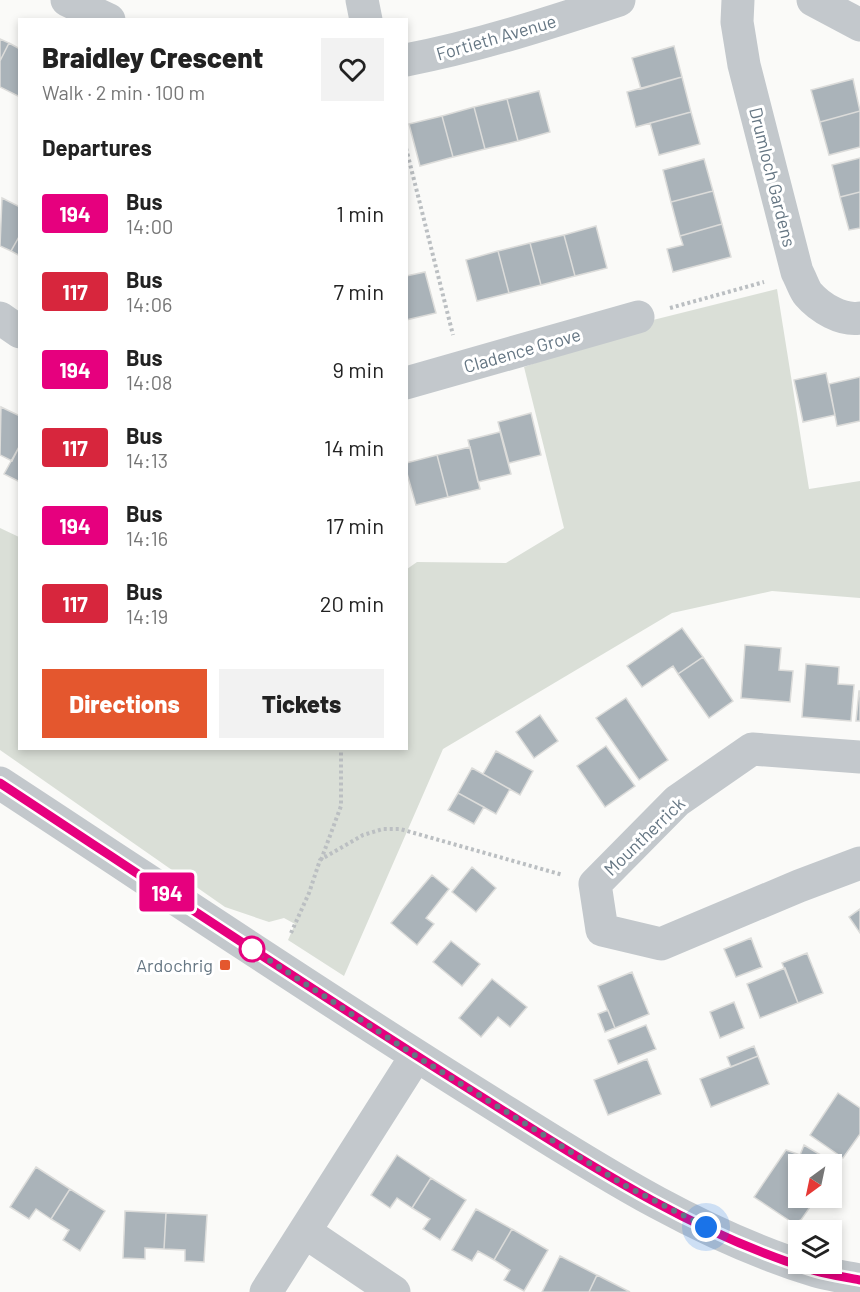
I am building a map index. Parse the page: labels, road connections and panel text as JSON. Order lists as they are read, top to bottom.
{
  "streets": {
    "street": [
      "Fortieth Avenue",
      "Drumloch Gardens",
      "Cladence Grove",
      "Mountherrick"
    ]
  },
  "places": {
    "transit": ["Ardochrig"]
  },
  "lines": ["bus line 194"],
  "north": "bottom left",
  "page": {
    "on_map": "194",
    "heading": [
      ["Braidley Crescent", "Walk · 2 min · 100 m"],
      "Departures"
    ],
    "list": [
      {
        "mark": "194",
        "name": "Bus",
        "note": "14:00",
        "value": "1 min"
      },
      {
        "mark": "117",
        "name": "Bus",
        "note": "14:06",
        "value": "7 min"
      },
      {
        "mark": "194",
        "name": "Bus",
        "note": "14:08",
        "value": "9 min"
      },
      {
        "mark": "117",
        "name": "Bus",
        "note": "14:13",
        "value": "14 min"
      },
      {
        "mark": "194",
        "name": "Bus",
        "note": "14:16",
        "value": "17 min"
      },
      {
        "mark": "117",
        "name": "Bus",
        "note": "14:19",
        "value": "20 min"
      }
    ],
    "buttons": ["Directions", "Tickets"]
  }
}
